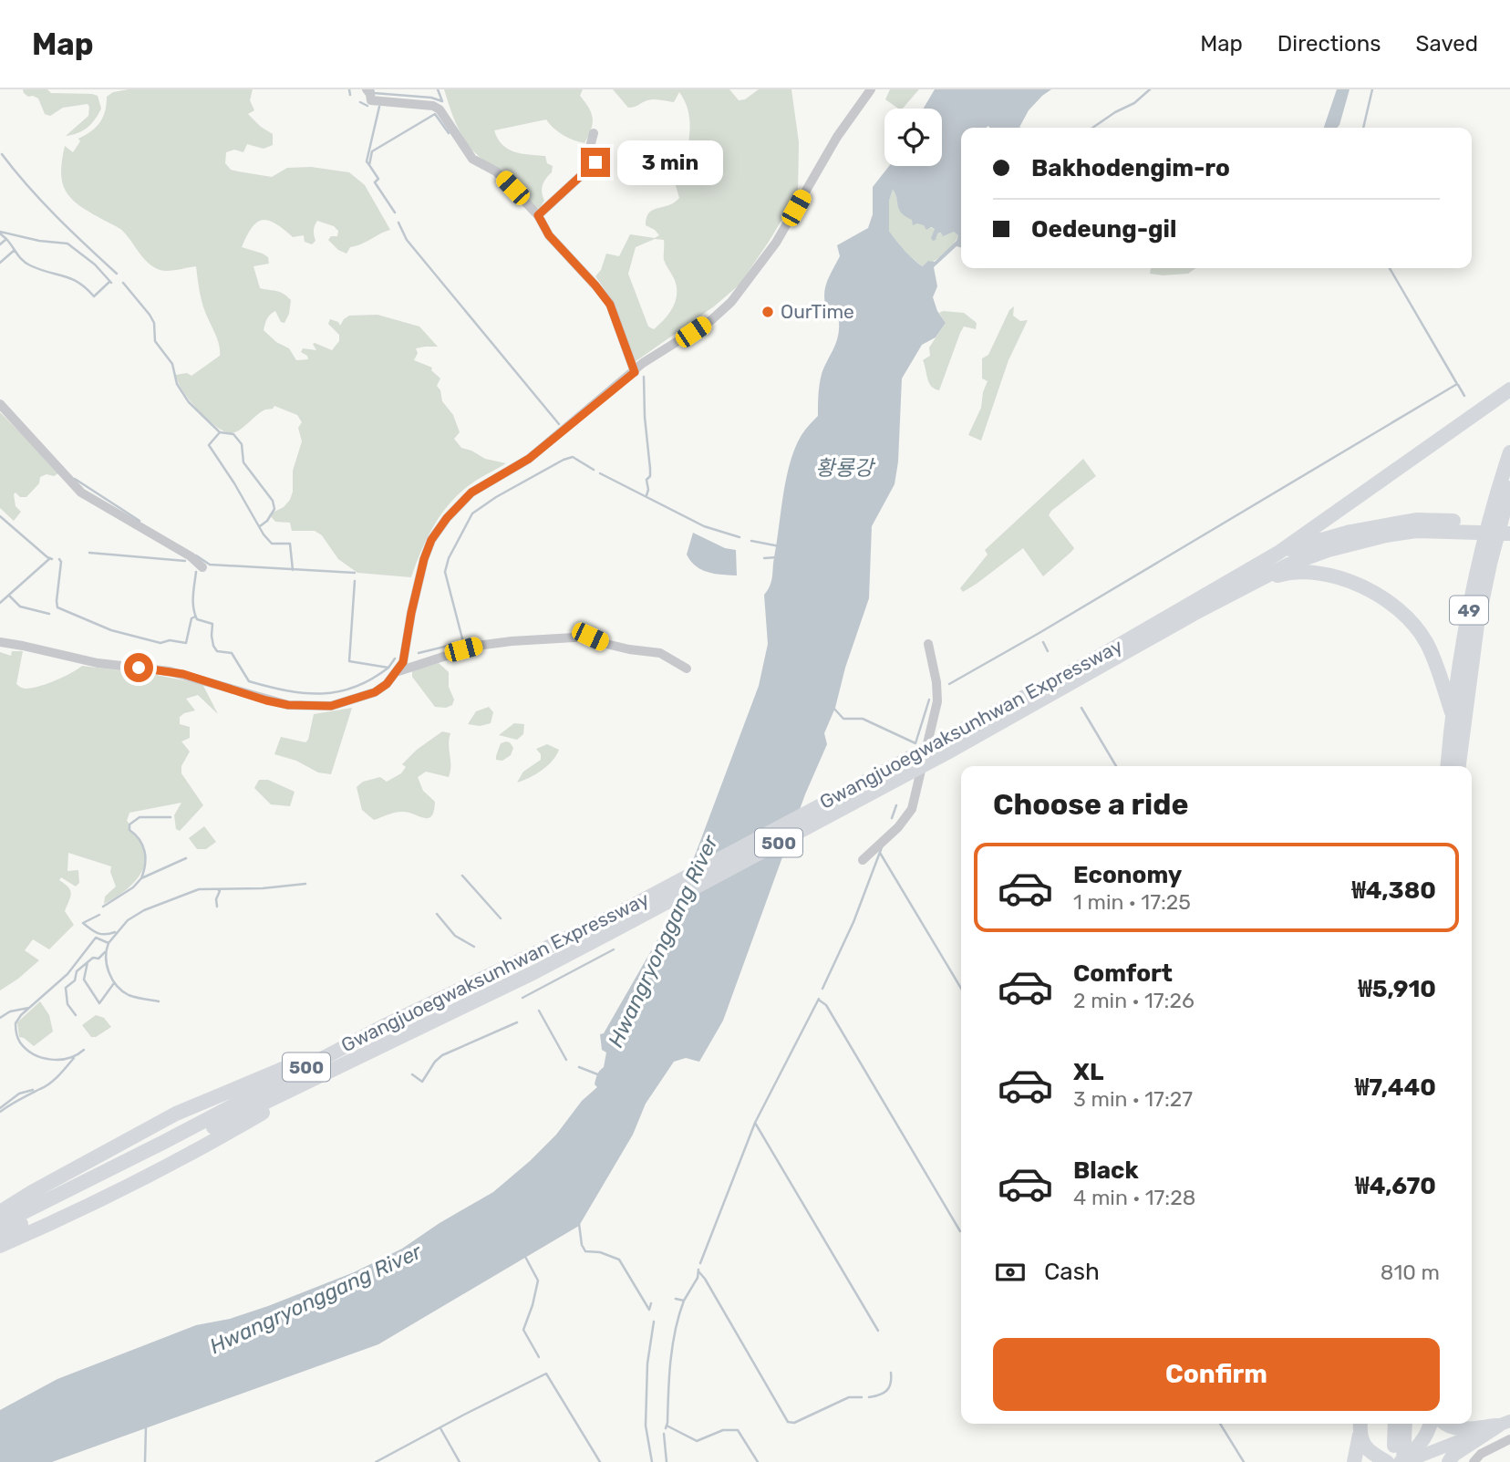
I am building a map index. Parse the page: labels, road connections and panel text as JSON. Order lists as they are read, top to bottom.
{
  "streets": {
    "highway": ["49", "Gwangjuoegwaksunhwan Expressway", "500"]
  },
  "water": ["황룡강", "Hwangryonggang River"],
  "places": ["OurTime"],
  "page": {
    "header": "Map",
    "nav": ["Map", "Directions", "Saved"],
    "banner": ["Bakhodengim-ro", "Oedeung-gil"],
    "bubble": "3 min",
    "heading": "Choose a ride",
    "list": [
      {
        "name": "Economy",
        "note": "1 min · 17:25",
        "value": "₩4,380"
      },
      {
        "name": "Comfort",
        "note": "2 min · 17:26",
        "value": "₩5,910"
      },
      {
        "name": "XL",
        "note": "3 min · 17:27",
        "value": "₩7,440"
      },
      {
        "name": "Black",
        "note": "4 min · 17:28",
        "value": "₩4,670"
      }
    ],
    "pay": ["Cash", "810 m"],
    "buttons": "Confirm"
  }
}
